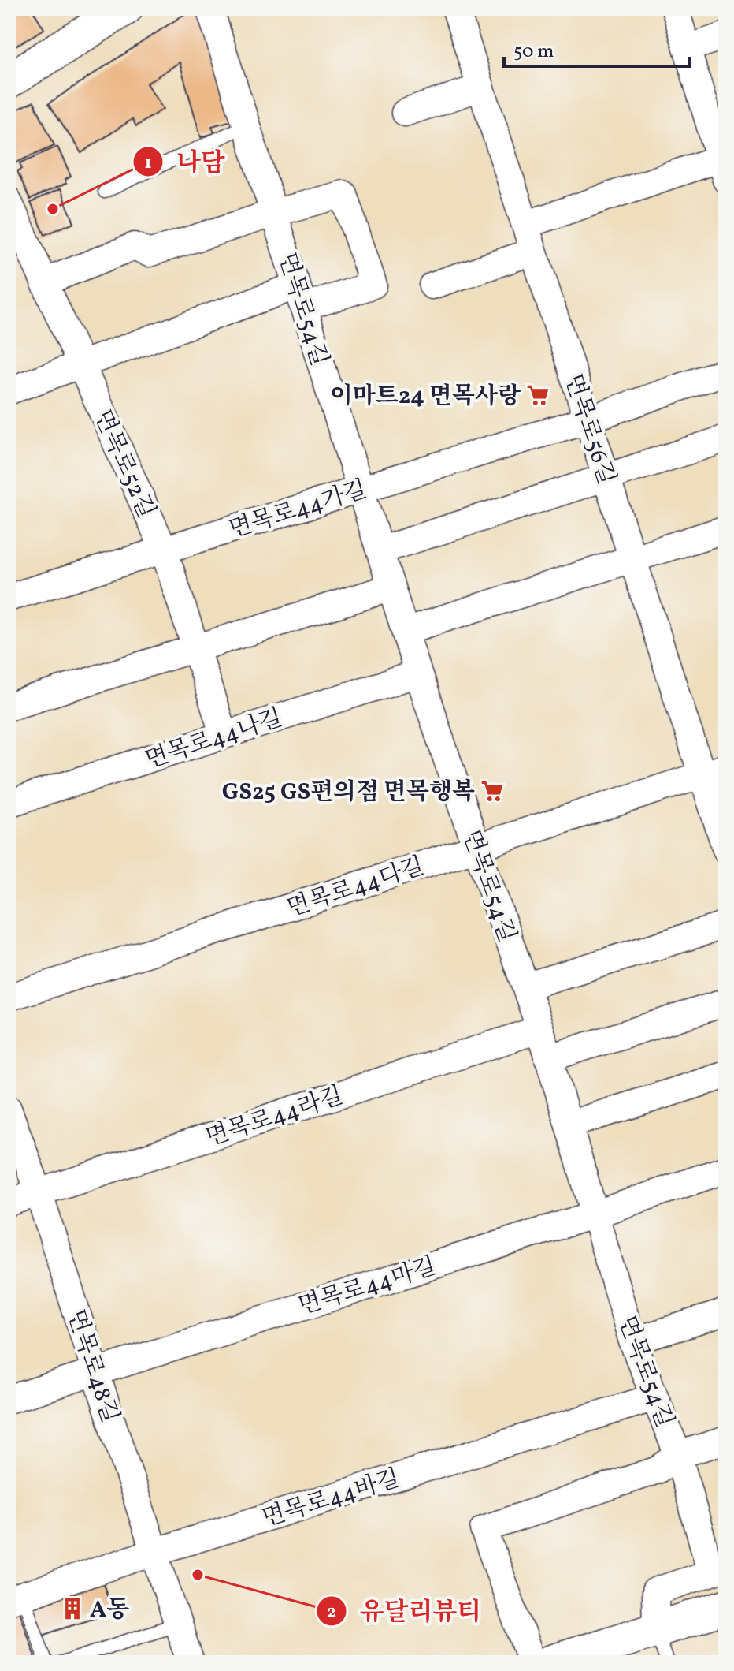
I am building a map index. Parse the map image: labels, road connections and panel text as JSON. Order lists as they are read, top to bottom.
{
  "streets": {
    "street": [
      "면목로54길",
      "면목로56길",
      "면목로52길",
      "면목로44가길",
      "면목로44나길",
      "면목로44다길",
      "면목로44라길",
      "면목로44마길",
      "면목로48길",
      "면목로44바길"
    ]
  },
  "crossings": [
    ["면목로54길", "면목로44가길"],
    ["면목로54길", "면목로44나길"],
    ["면목로54길", "면목로44다길"],
    ["면목로54길", "면목로44라길"],
    ["면목로54길", "면목로44마길"],
    ["면목로54길", "면목로44바길"],
    ["면목로56길", "면목로44가길"],
    ["면목로56길", "면목로44다길"],
    ["면목로52길", "면목로44가길"],
    ["면목로52길", "면목로44나길"],
    ["면목로44라길", "면목로48길"],
    ["면목로44마길", "면목로48길"],
    ["면목로48길", "면목로44바길"]
  ],
  "places": {
    "other": ["나담", "유달리뷰티"],
    "supermarket": ["이마트24 면목사랑", "GS25 GS편의점 면목행복"],
    "building": ["A동"]
  },
  "scale_bar": "50 m"
}
